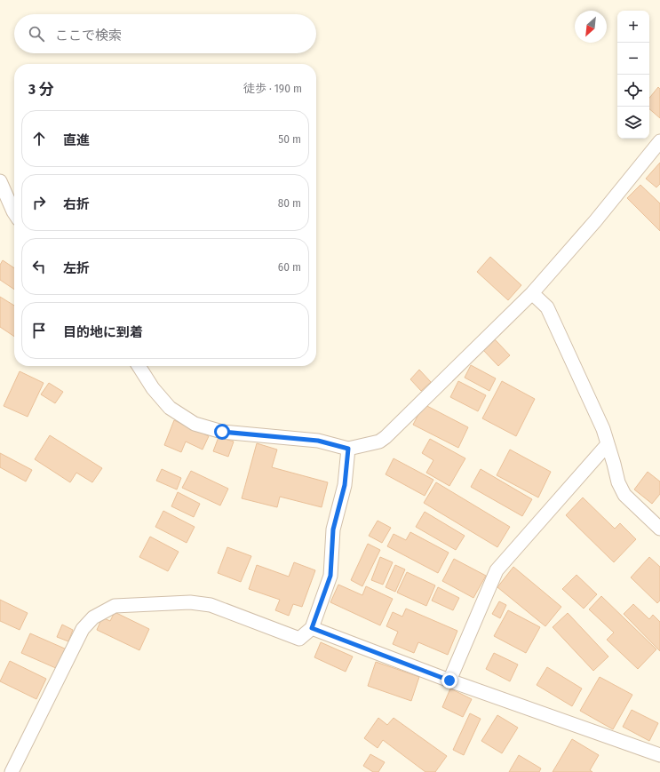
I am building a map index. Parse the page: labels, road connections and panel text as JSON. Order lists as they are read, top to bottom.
{
  "north": "bottom left",
  "page": {
    "map_buttons": ["+", "−"],
    "search": "ここで検索",
    "heading": ["3 分", "徒歩 · 190 m"],
    "list": [
      ["直進", "50 m"],
      ["右折", "80 m"],
      ["左折", "60 m"],
      "目的地に到着"
    ]
  }
}
